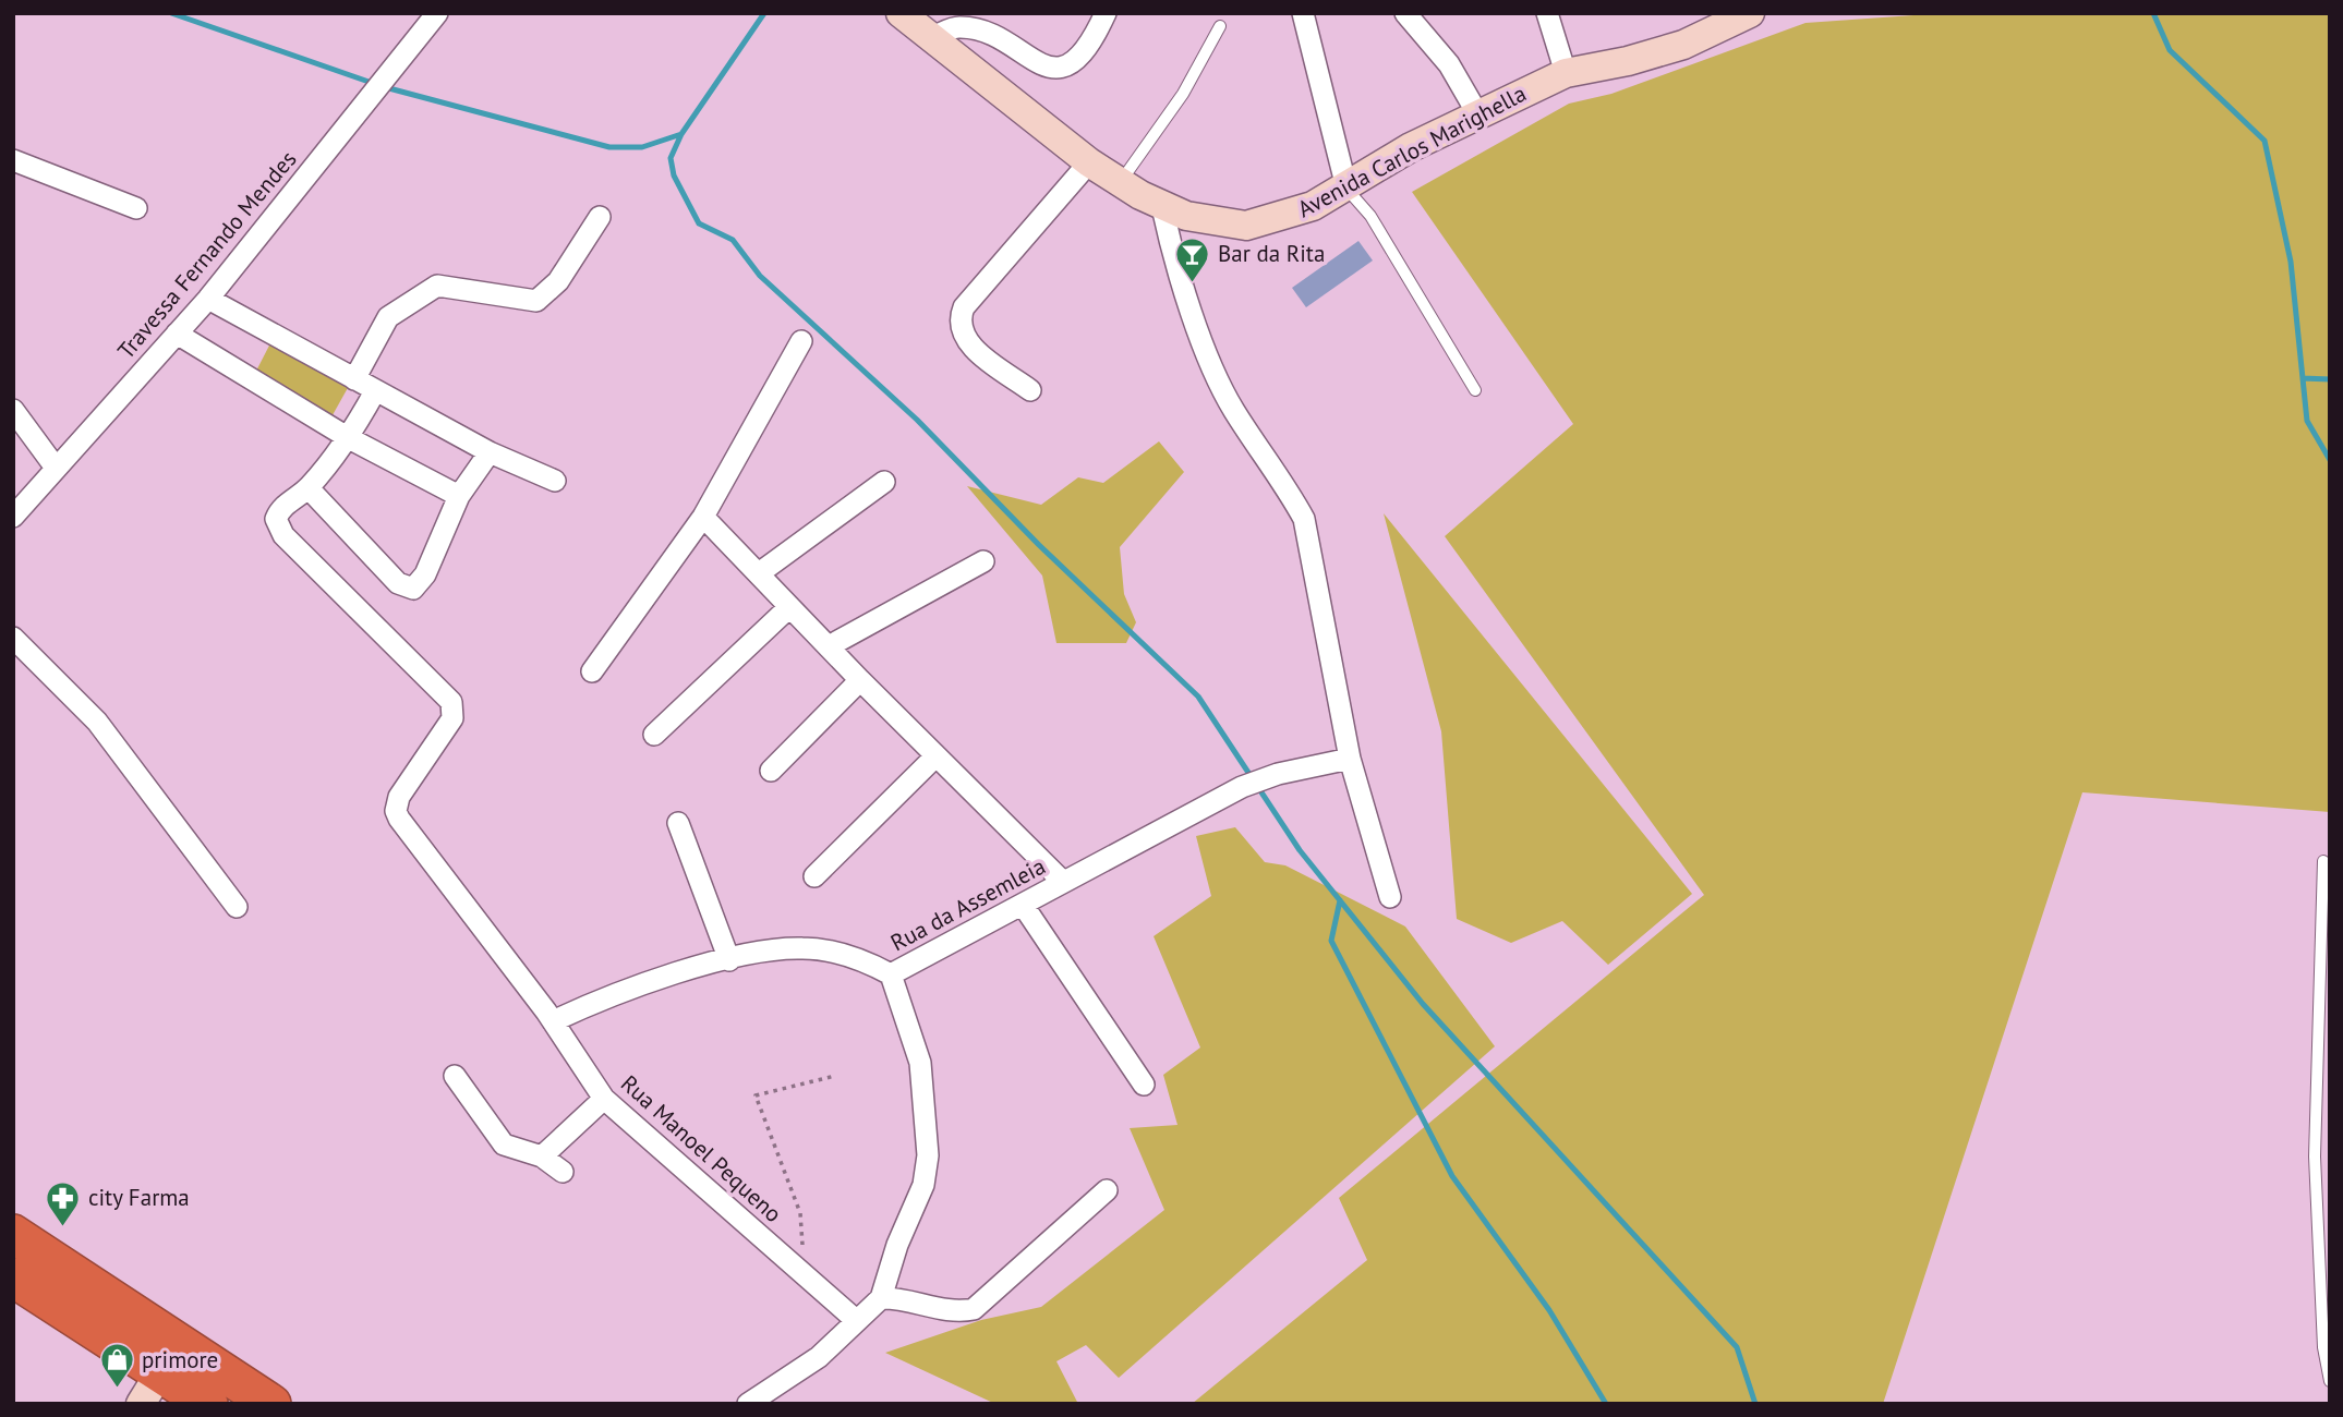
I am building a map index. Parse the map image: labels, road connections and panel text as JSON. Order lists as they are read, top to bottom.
{
  "streets": {
    "street": [
      "Avenida Carlos Marighella",
      "Travessa Fernando Mendes",
      "Rua da Assemleia",
      "Rua Manoel Pequeno"
    ]
  },
  "crossings": [
    ["Rua da Assemleia", "Rua Manoel Pequeno"]
  ],
  "places": {
    "bar": ["Bar da Rita"],
    "pharmacy": ["city Farma"],
    "shop": ["primore"]
  }
}
